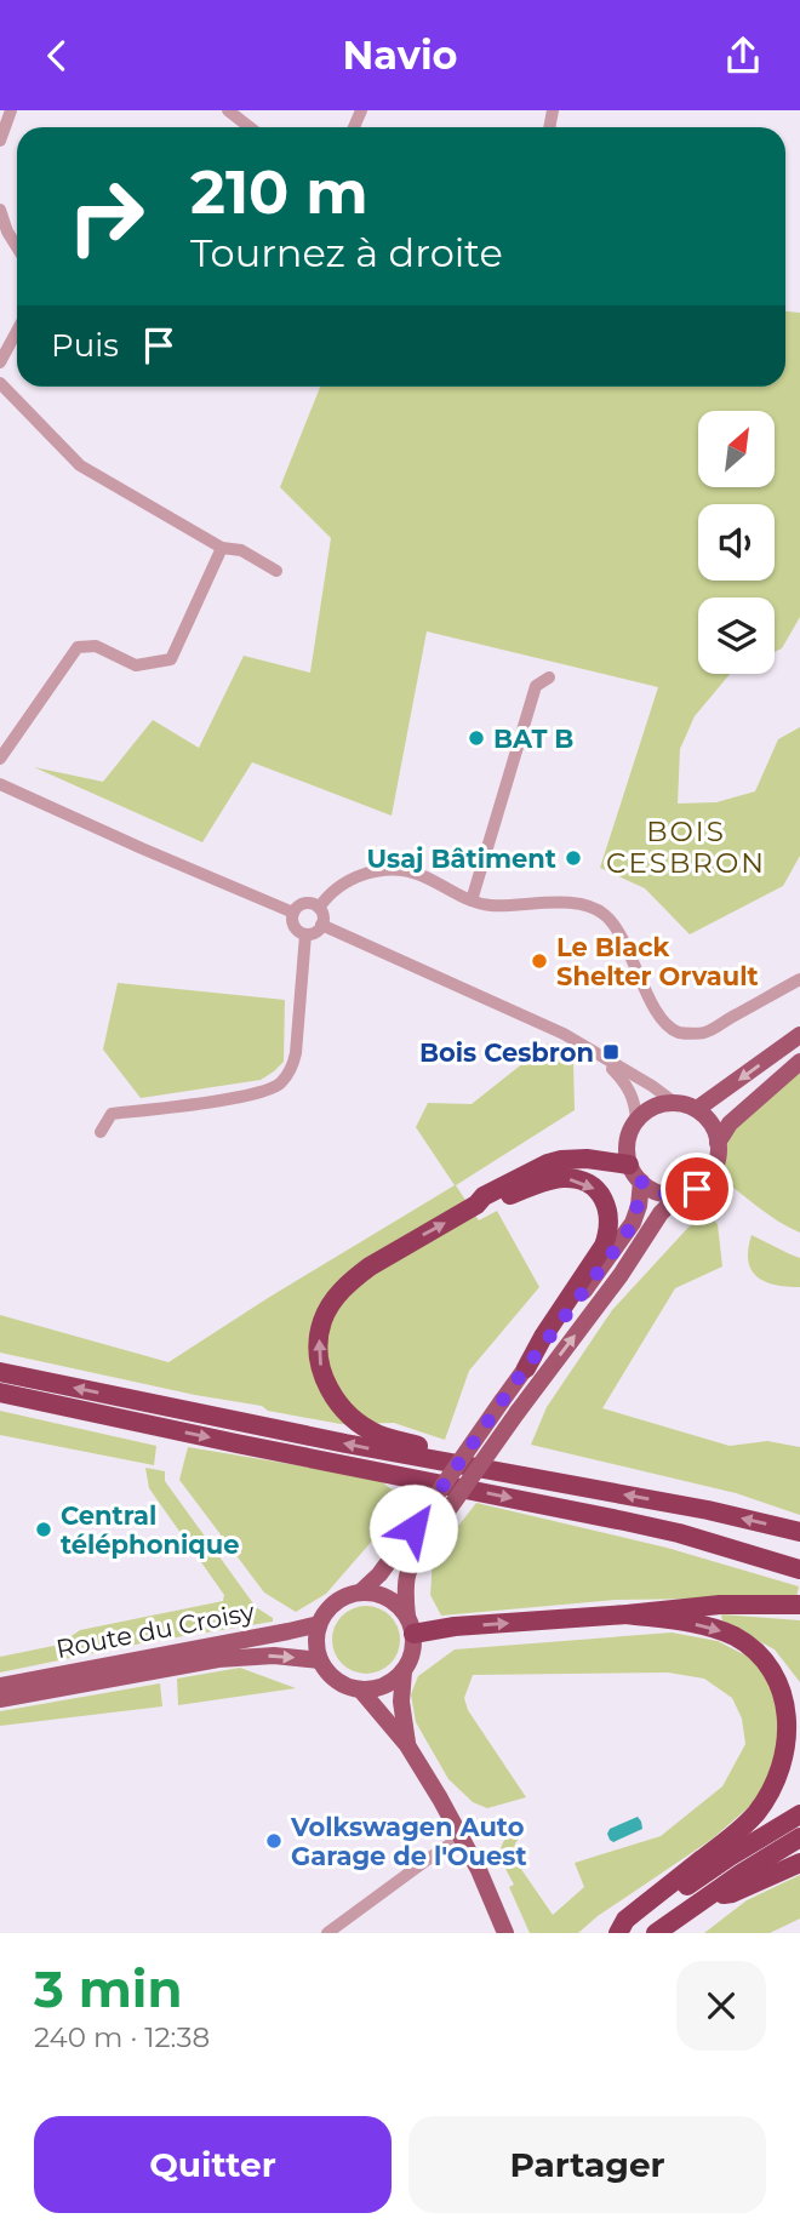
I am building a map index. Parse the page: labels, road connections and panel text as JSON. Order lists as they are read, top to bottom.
{
  "streets": {
    "main road": ["Route du Croisy"]
  },
  "districts": ["BOIS CESBRON"],
  "places": {
    "other": [
      "BAT B",
      "Usaj Bâtiment",
      "Le Black Shelter Orvault",
      "Central téléphonique",
      "Volkswagen Auto Garage de l'Ouest"
    ],
    "transit": ["Bois Cesbron"]
  },
  "north": "top right",
  "page": {
    "header": "Navio",
    "turn": ["210 m", "Tournez à droite"],
    "then": "Puis",
    "heading": ["3 min", "240 m · 12:38"],
    "buttons": ["Quitter", "Partager"]
  }
}
